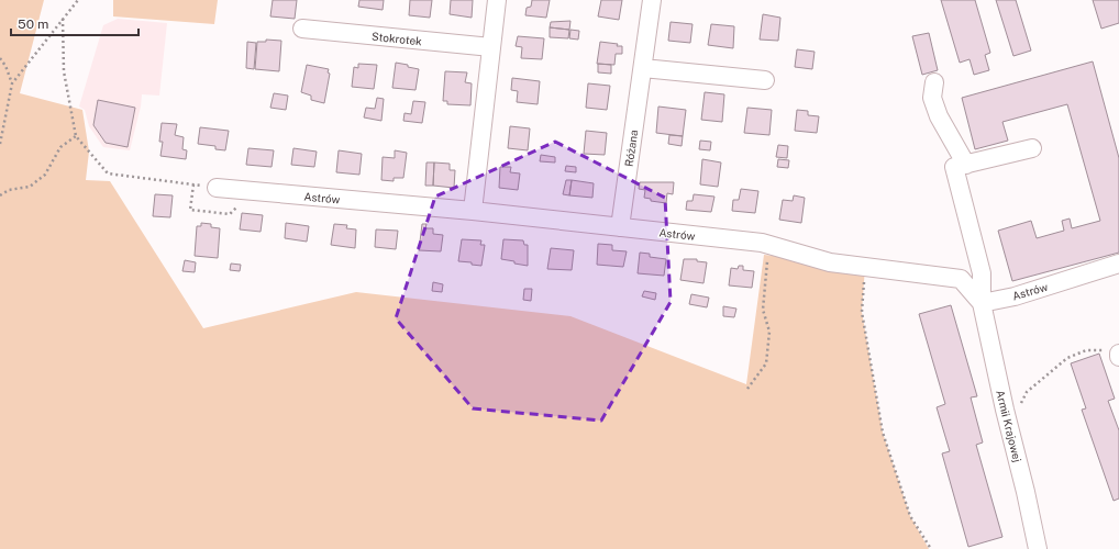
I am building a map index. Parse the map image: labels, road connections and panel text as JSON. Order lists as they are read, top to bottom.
{
  "streets": {
    "street": [
      "Stokrotek",
      "Różana",
      "Astrów",
      "Armii Krajowej"
    ]
  },
  "crossings": [
    ["Różana", "Astrów"],
    ["Astrów", "Armii Krajowej"]
  ],
  "scale_bar": "50 m"
}
